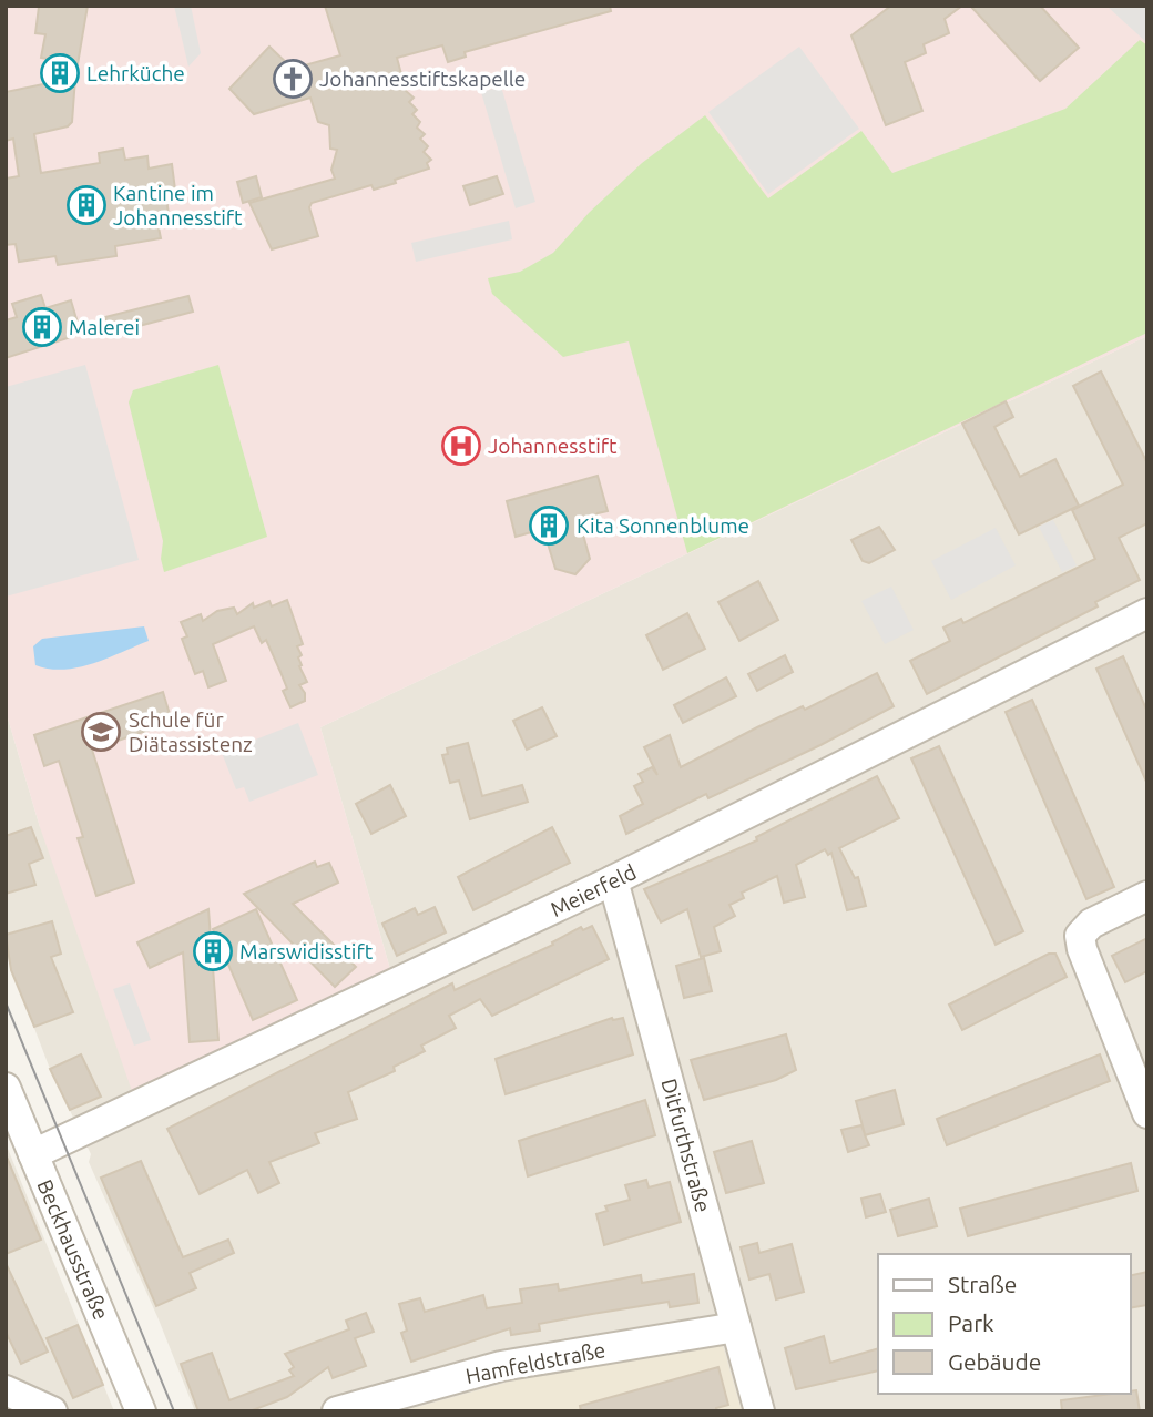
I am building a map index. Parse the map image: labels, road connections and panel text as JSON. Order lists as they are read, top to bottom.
{
  "streets": {
    "street": [
      "Meierfeld",
      "Ditfurthstraße",
      "Beckhausstraße",
      "Hamfeldstraße"
    ]
  },
  "crossings": [
    ["Meierfeld", "Ditfurthstraße"],
    ["Meierfeld", "Beckhausstraße"],
    ["Ditfurthstraße", "Hamfeldstraße"]
  ],
  "places": {
    "building": [
      "Lehrküche",
      "Kantine im Johannesstift",
      "Malerei",
      "Kita Sonnenblume",
      "Marswidisstift"
    ],
    "church": ["Johannesstiftskapelle"],
    "hospital": ["Johannesstift"],
    "school or university": ["Schule für Diätassistenz"]
  },
  "legend": ["Straße", "Park", "Gebäude"]
}
